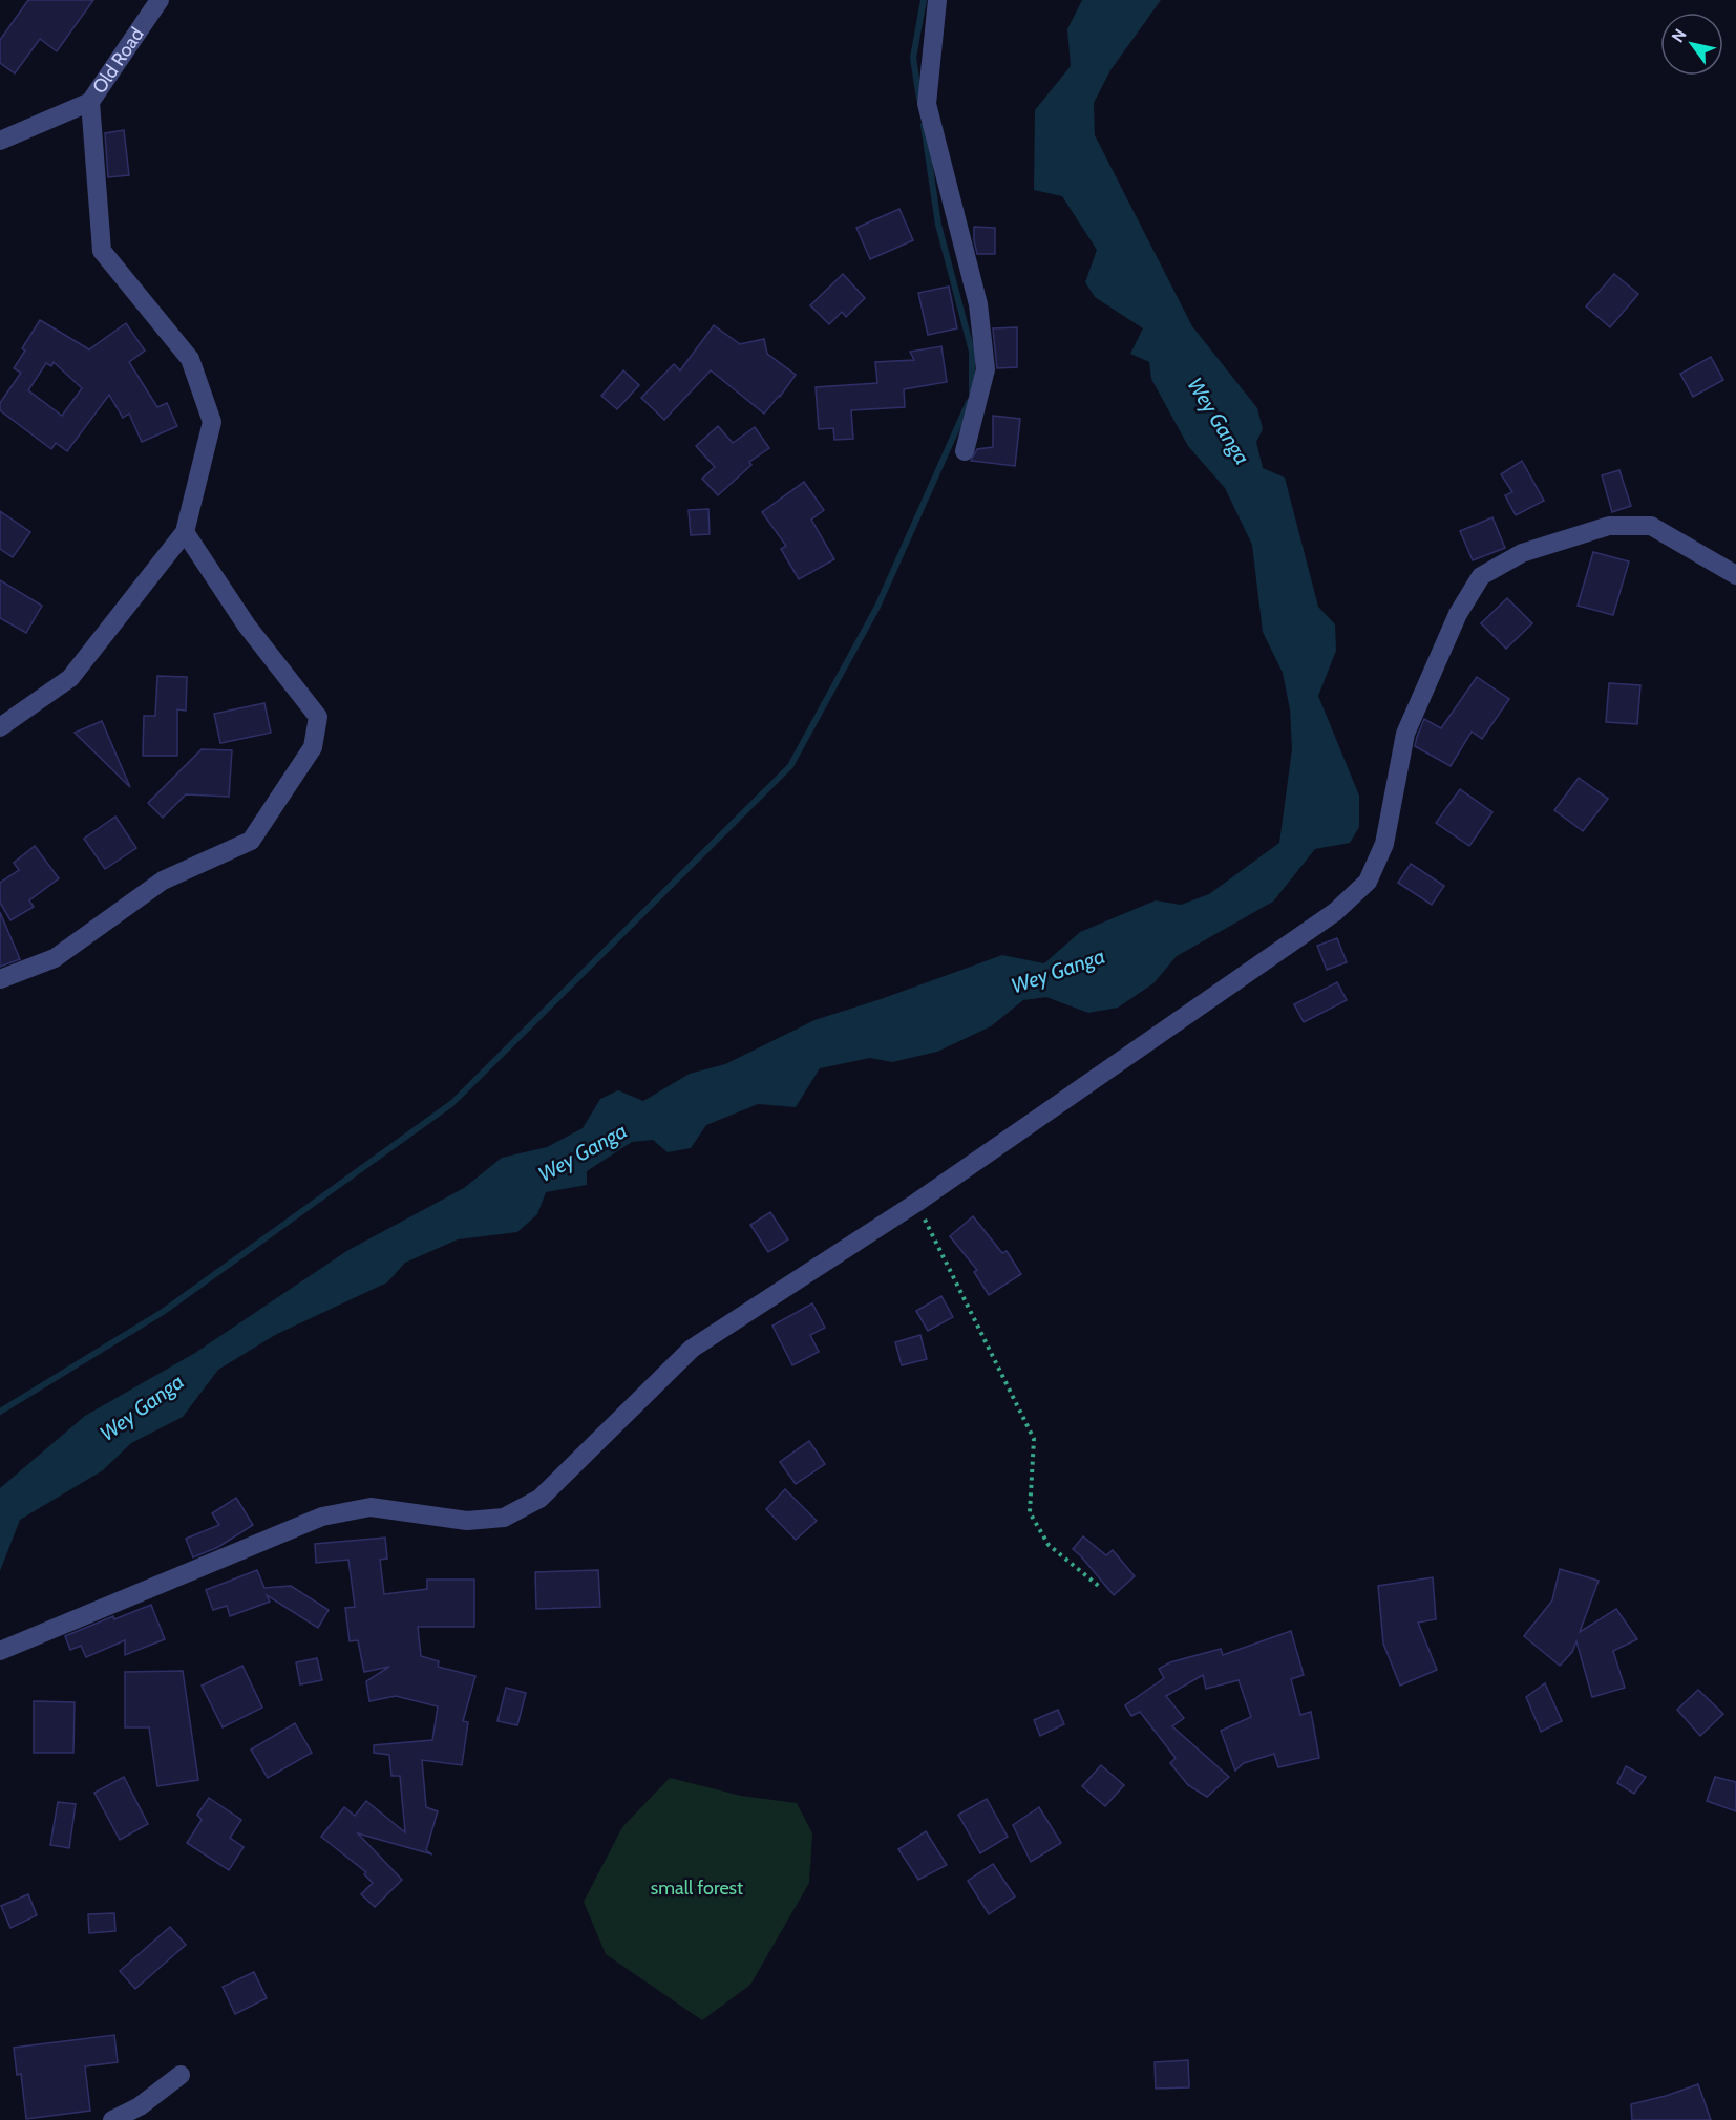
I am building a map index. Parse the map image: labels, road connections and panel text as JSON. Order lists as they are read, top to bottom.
{
  "streets": {
    "street": ["Old Road"]
  },
  "water": ["Wey Ganga"],
  "parks": ["small forest"],
  "north": "top left"
}
